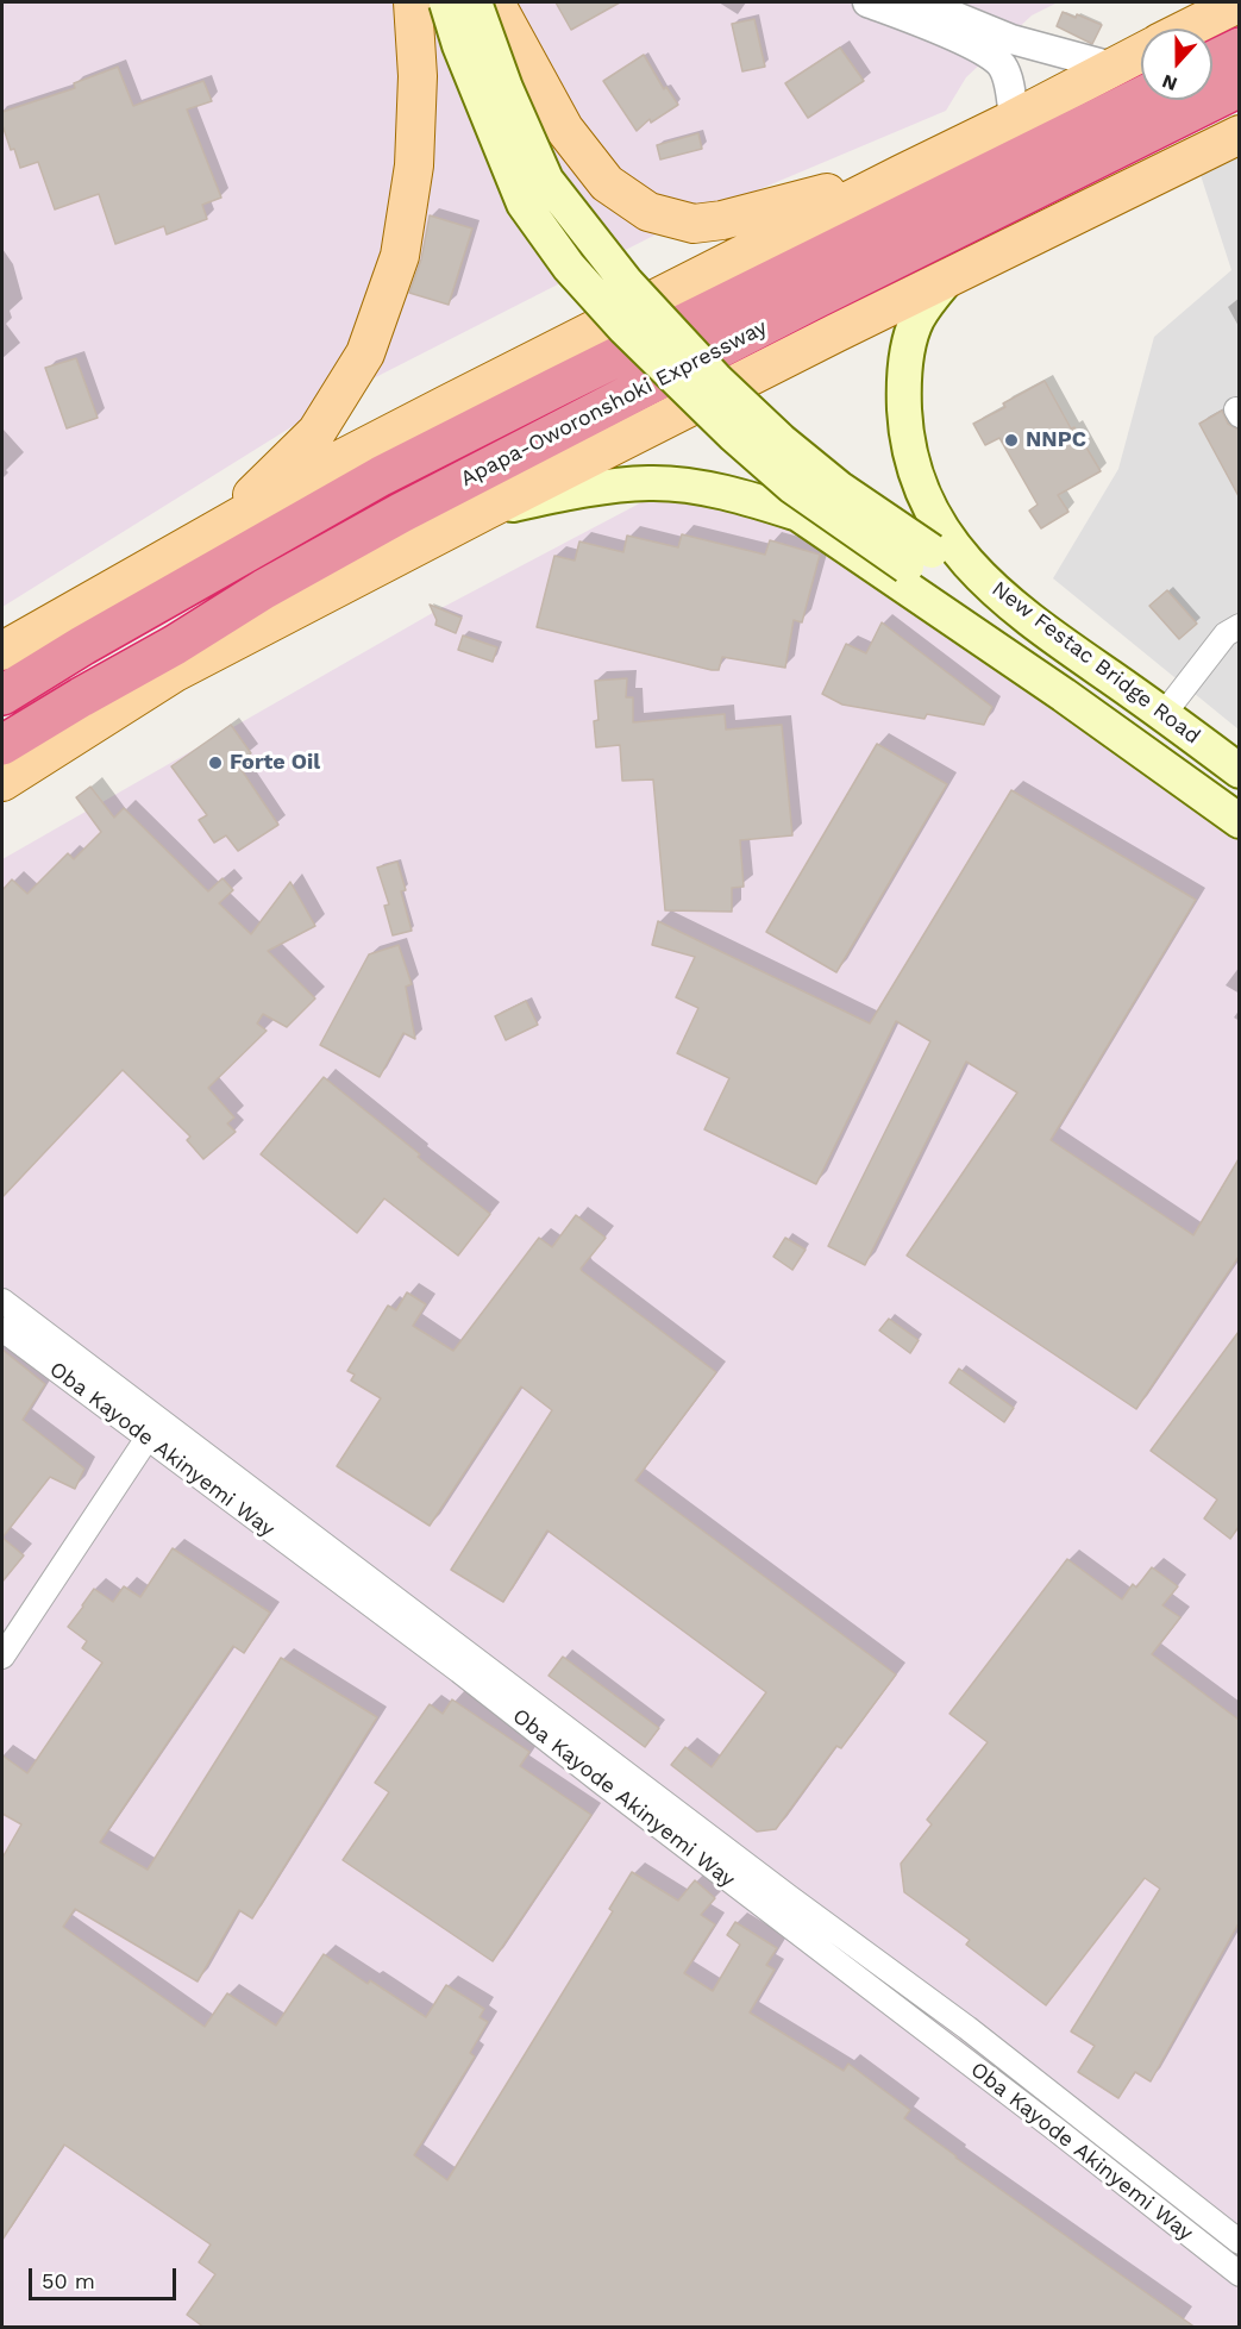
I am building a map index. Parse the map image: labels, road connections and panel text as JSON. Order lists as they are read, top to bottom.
{
  "streets": {
    "highway": ["Apapa-Oworonshoki Expressway"],
    "main road": ["New Festac Bridge Road"],
    "street": ["Oba Kayode Akinyemi Way"]
  },
  "crossings": [
    ["Apapa-Oworonshoki Expressway", "New Festac Bridge Road"]
  ],
  "places": ["NNPC", "Forte Oil"],
  "scale_bar": "50 m",
  "north": "bottom"
}
